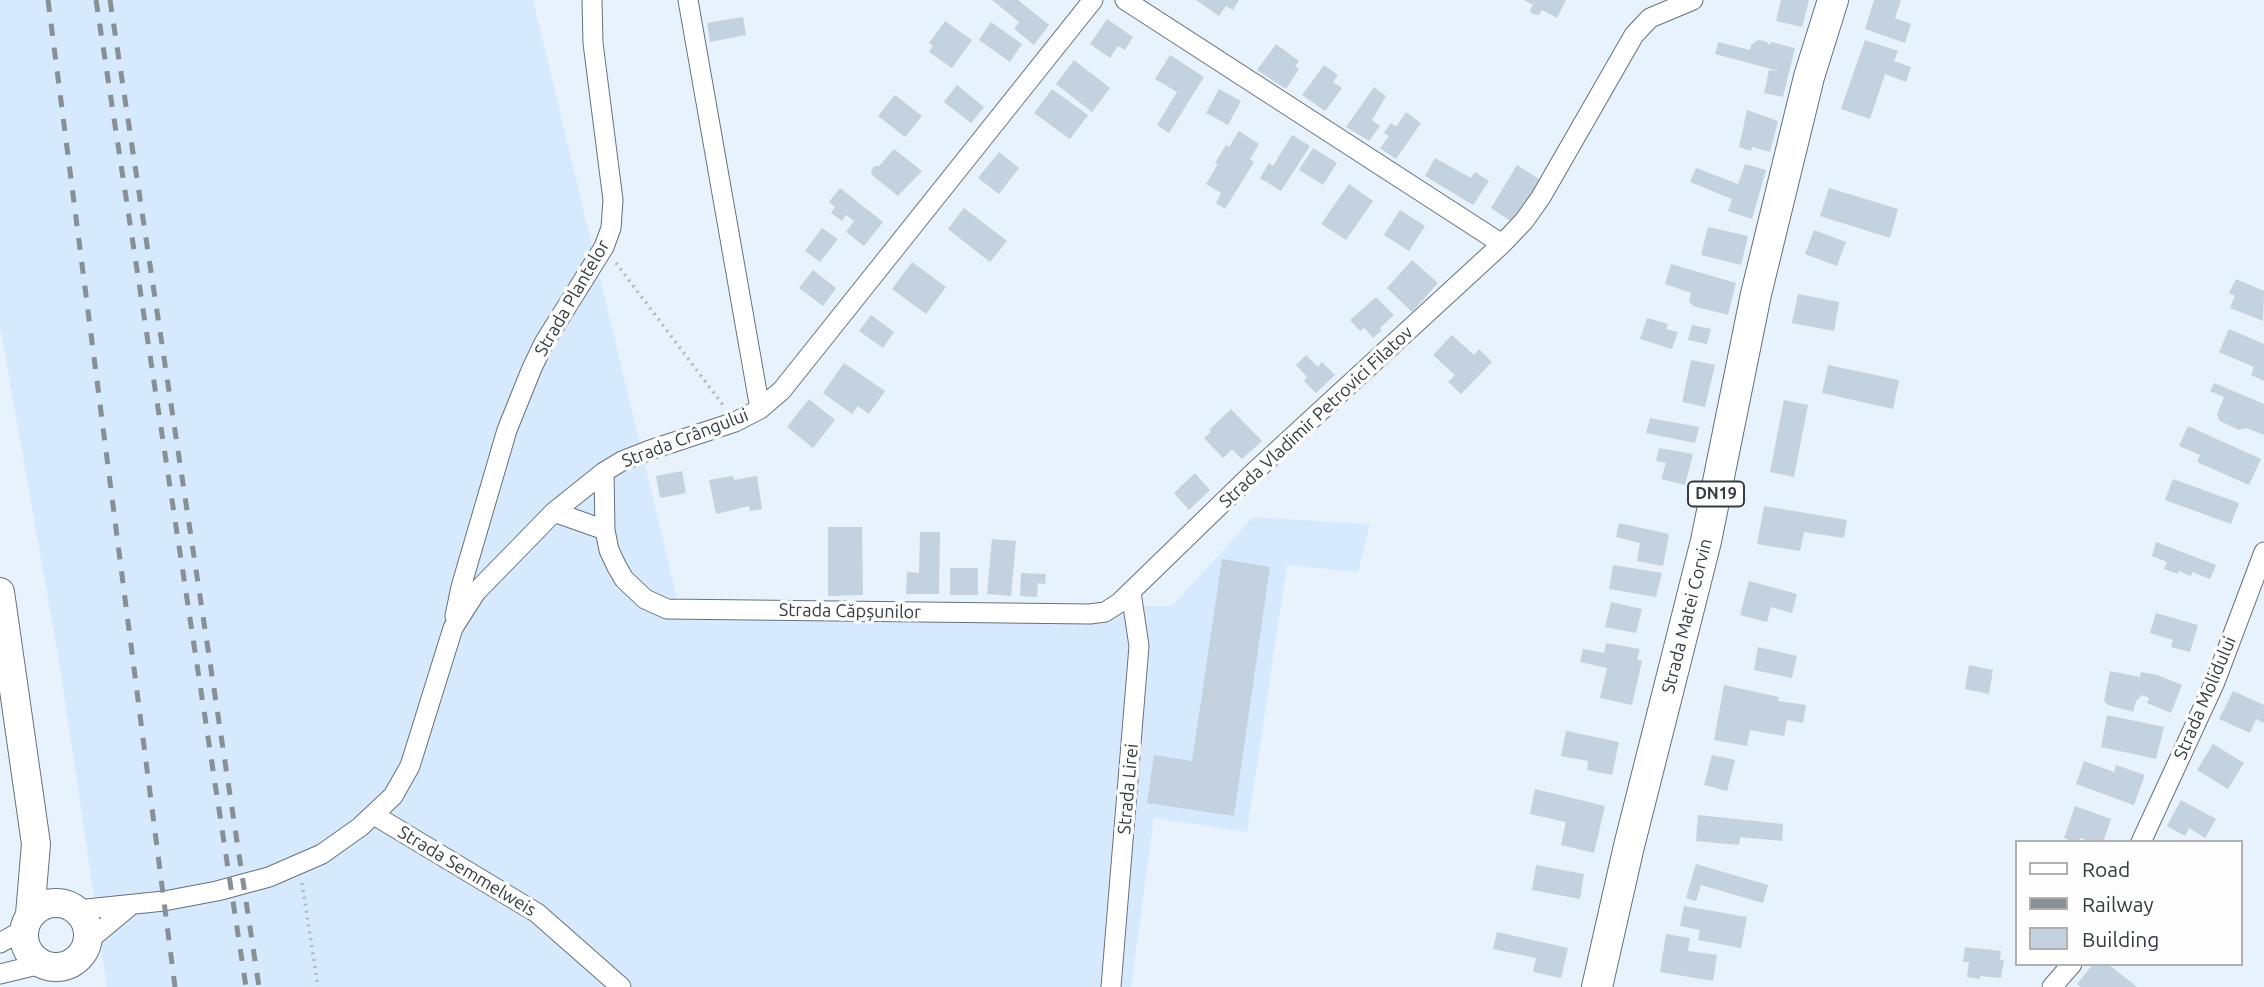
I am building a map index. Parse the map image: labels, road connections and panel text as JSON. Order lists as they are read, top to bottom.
{
  "streets": {
    "main road": ["DN19", "Strada Matei Corvin"],
    "street": [
      "Strada Plantelor",
      "Strada Vladimir Petrovici Filatov",
      "Strada Crângului",
      "Strada Căpșunilor",
      "Strada Molidului",
      "Strada Lirei",
      "Strada Semmelweis"
    ]
  },
  "crossings": [
    ["Strada Plantelor", "Strada Crângului"],
    ["Strada Vladimir Petrovici Filatov", "Strada Căpșunilor"],
    ["Strada Vladimir Petrovici Filatov", "Strada Lirei"],
    ["Strada Crângului", "Strada Căpșunilor"],
    ["Strada Crângului", "Strada Semmelweis"],
    ["Strada Căpșunilor", "Strada Lirei"]
  ],
  "legend": ["Road", "Railway", "Building"]
}
